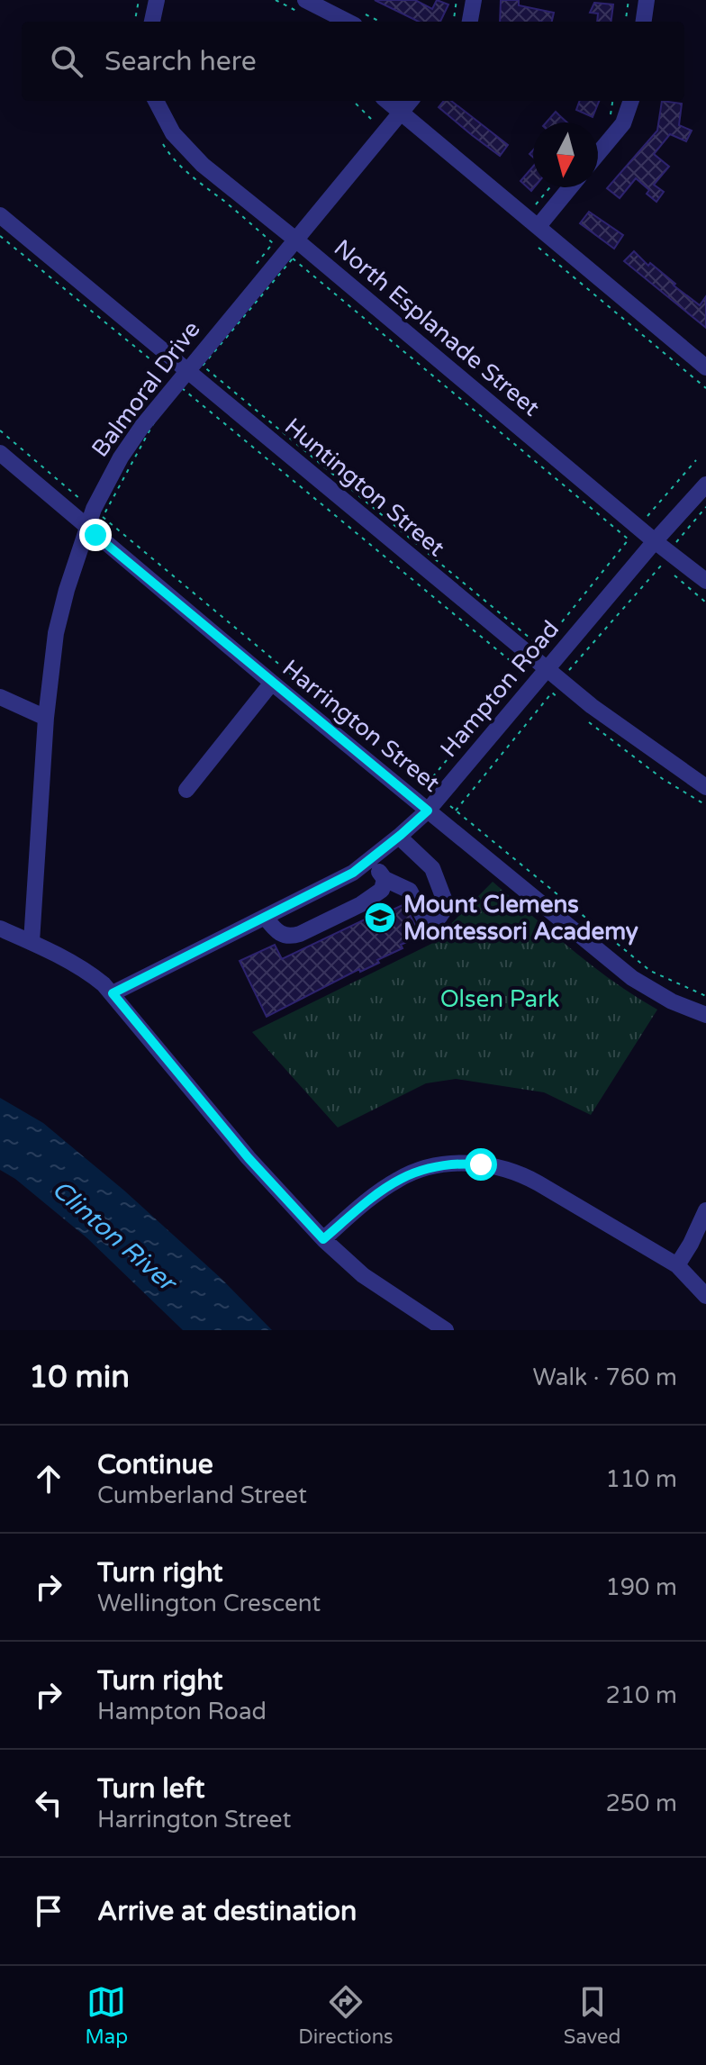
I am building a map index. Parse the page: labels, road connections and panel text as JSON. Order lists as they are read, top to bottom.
{
  "streets": {
    "street": [
      "North Esplanade Street",
      "Balmoral Drive",
      "Huntington Street",
      "Hampton Road",
      "Harrington Street"
    ]
  },
  "crossings": [
    ["North Esplanade Street", "Balmoral Drive"],
    ["North Esplanade Street", "Hampton Road"],
    ["Balmoral Drive", "Huntington Street"],
    ["Balmoral Drive", "Harrington Street"],
    ["Huntington Street", "Hampton Road"],
    ["Hampton Road", "Harrington Street"]
  ],
  "water": ["Clinton River"],
  "parks": ["Olsen Park"],
  "places": {
    "school or university": ["Mount Clemens Montessori Academy"]
  },
  "north": "bottom",
  "page": {
    "search": "Search here",
    "heading": ["10 min", "Walk · 760 m"],
    "list": [
      ["Continue", "Cumberland Street", "110 m"],
      ["Turn right", "Wellington Crescent", "190 m"],
      ["Turn right", "Hampton Road", "210 m"],
      ["Turn left", "Harrington Street", "250 m"],
      "Arrive at destination"
    ],
    "nav": ["Map", "Directions", "Saved"]
  }
}
